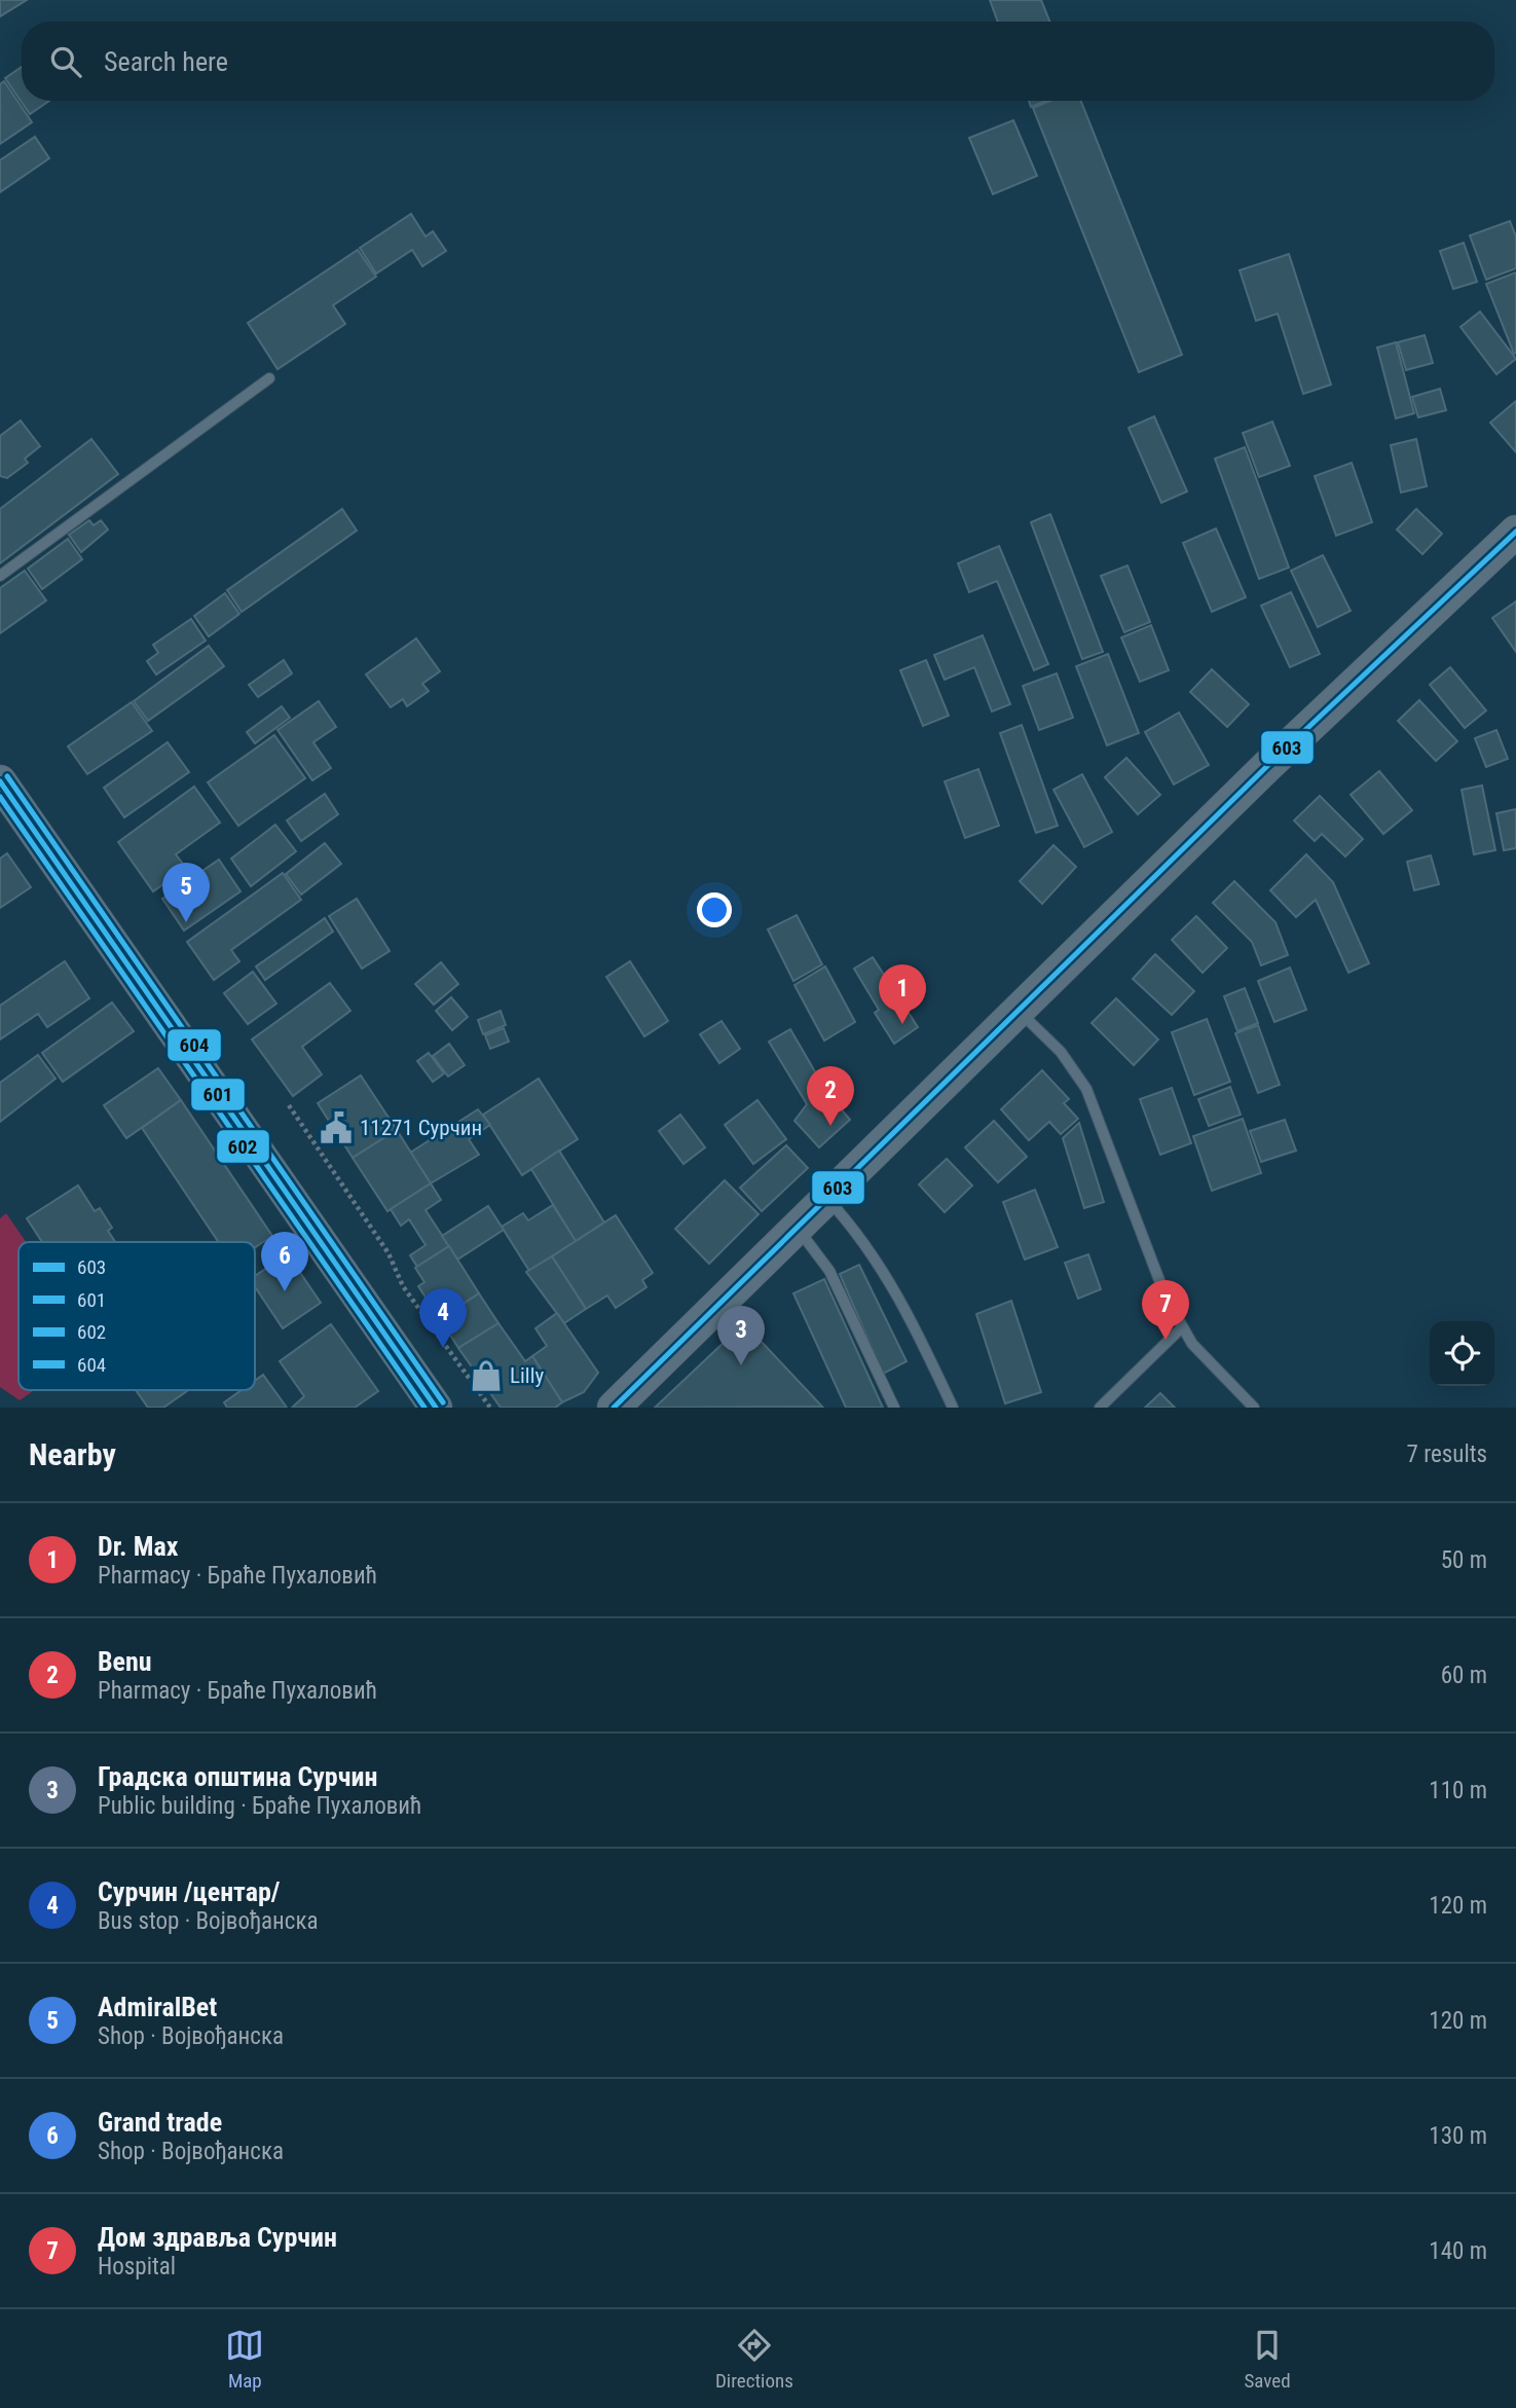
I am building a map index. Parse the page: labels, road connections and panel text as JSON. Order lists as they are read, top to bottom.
{
  "places": {
    "public building": ["11271 Сурчин"],
    "shop": ["Lilly"]
  },
  "lines": [
    "transit line 603",
    "transit line 604",
    "transit line 601",
    "transit line 602"
  ],
  "legend": [
    "603",
    "601",
    "602",
    "604"
  ],
  "page": {
    "search": "Search here",
    "pins": [
      "5",
      "1",
      "2",
      "6",
      "7",
      "4",
      "3"
    ],
    "heading": ["Nearby", "7 results"],
    "list": [
      {
        "mark": "1",
        "name": "Dr. Max",
        "note": "Pharmacy · Браће Пухаловић",
        "value": "50 m"
      },
      {
        "mark": "2",
        "name": "Benu",
        "note": "Pharmacy · Браће Пухаловић",
        "value": "60 m"
      },
      {
        "mark": "3",
        "name": "Градска општина Сурчин",
        "note": "Public building · Браће Пухаловић",
        "value": "110 m"
      },
      {
        "mark": "4",
        "name": "Сурчин /центар/",
        "note": "Bus stop · Војвођанска",
        "value": "120 m"
      },
      {
        "mark": "5",
        "name": "AdmiralBet",
        "note": "Shop · Војвођанска",
        "value": "120 m"
      },
      {
        "mark": "6",
        "name": "Grand trade",
        "note": "Shop · Војвођанска",
        "value": "130 m"
      },
      {
        "mark": "7",
        "name": "Дом здравља Сурчин",
        "note": "Hospital",
        "value": "140 m"
      }
    ],
    "nav": ["Map", "Directions", "Saved"]
  }
}
